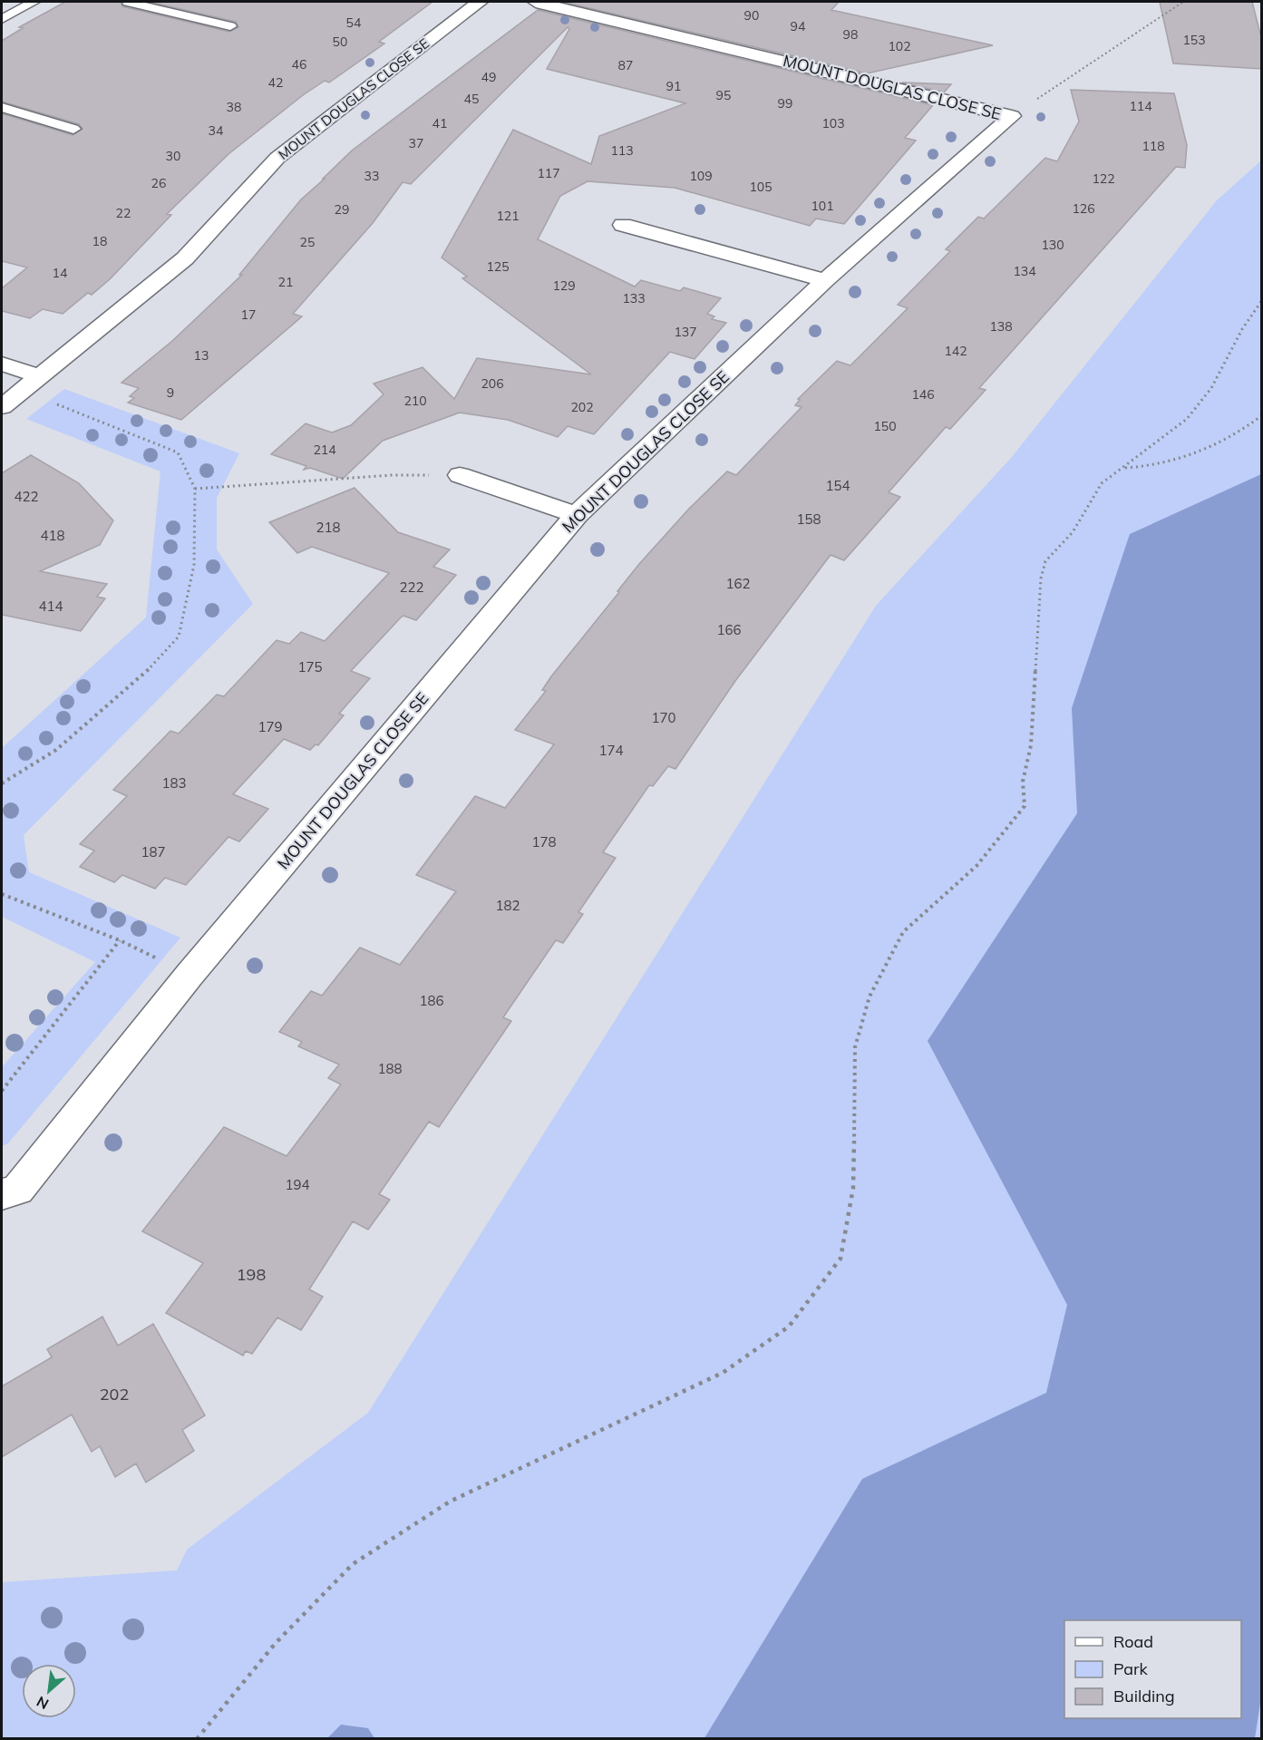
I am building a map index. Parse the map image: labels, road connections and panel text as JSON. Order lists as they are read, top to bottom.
{
  "streets": {
    "street": ["MOUNT DOUGLAS CLOSE SE"]
  },
  "house_numbers": [
    "90",
    "54",
    "94",
    "98",
    "153",
    "50",
    "102",
    "46",
    "87",
    "49",
    "42",
    "91",
    "95",
    "45",
    "99",
    "114",
    "38",
    "41",
    "103",
    "34",
    "37",
    "118",
    "113",
    "30",
    "117",
    "33",
    "109",
    "122",
    "26",
    "105",
    "101",
    "126",
    "29",
    "22",
    "121",
    "18",
    "25",
    "130",
    "125",
    "134",
    "14",
    "21",
    "129",
    "133",
    "17",
    "138",
    "137",
    "142",
    "13",
    "206",
    "9",
    "146",
    "210",
    "202",
    "150",
    "214",
    "154",
    "422",
    "158",
    "218",
    "418",
    "162",
    "222",
    "414",
    "166",
    "175",
    "170",
    "179",
    "174",
    "183",
    "178",
    "187",
    "182",
    "186",
    "188",
    "194",
    "198",
    "202"
  ],
  "legend": ["Road", "Park", "Building"],
  "north": "bottom left"
}
